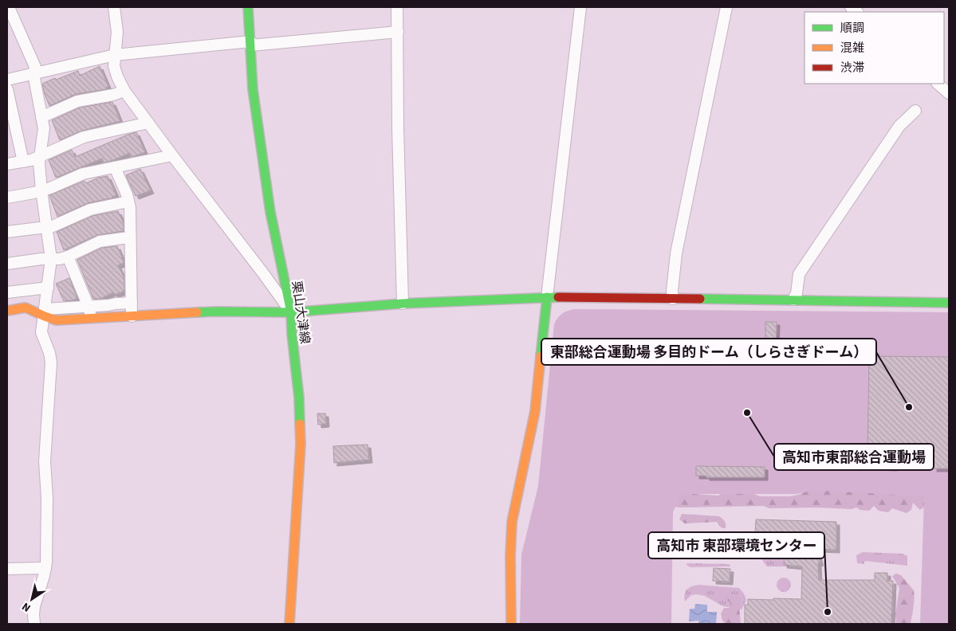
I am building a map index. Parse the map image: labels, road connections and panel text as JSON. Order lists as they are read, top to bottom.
{
  "streets": {
    "street": ["栗山大津線"]
  },
  "places": ["東部総合運動場 多目的ドーム（しらさぎドーム）", "高知市東部総合運動場", "高知市 東部環境センター"],
  "legend": ["順調", "混雑", "渋滞"],
  "north": "bottom left"
}
